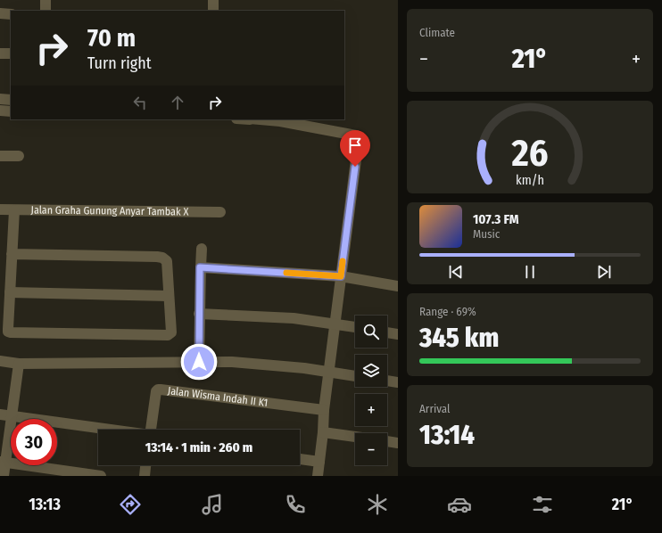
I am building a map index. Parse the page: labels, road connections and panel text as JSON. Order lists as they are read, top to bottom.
{
  "streets": {
    "street": ["Jalan Graha Gunung Anyar Tambak X", "Jalan Wisma Indah II K1"]
  },
  "page": {
    "tile": [
      "Climate",
      ["Range · 69%", "345 km"],
      ["Arrival", "13:14"]
    ],
    "turn": ["70 m", "Turn right"],
    "heat": ["−", "21°", "+"],
    "song": ["107.3 FM", "Music"],
    "map_buttons": ["+", "−"],
    "limit": "30",
    "trip": "13:14 · 1 min · 260 m",
    "tabs": ["13:13", "21°"],
    "gauge": ["26", "km/h"]
  }
}
